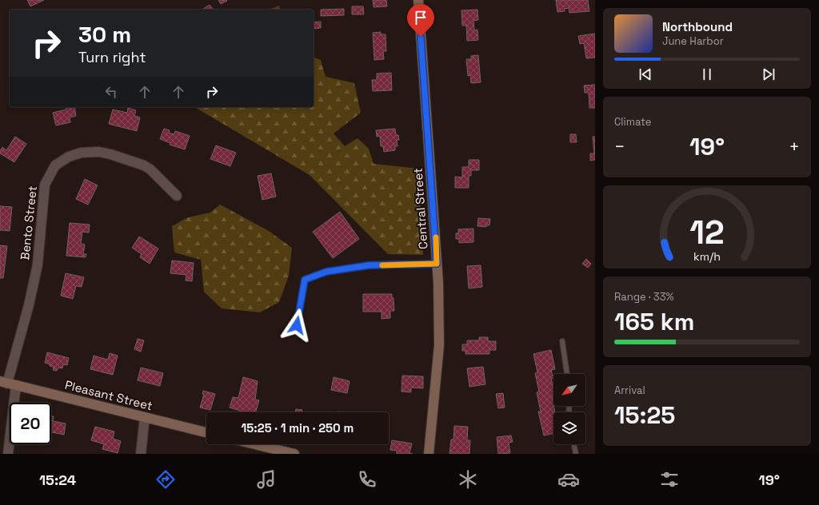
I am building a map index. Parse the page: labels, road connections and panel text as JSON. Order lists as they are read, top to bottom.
{
  "streets": {
    "main road": ["Central Street", "Pleasant Street"],
    "street": ["Bento Street"]
  },
  "crossings": [
    ["Bento Street", "Pleasant Street"]
  ],
  "north": "bottom left",
  "page": {
    "turn": ["30 m", "Turn right"],
    "song": ["Northbound", "June Harbor"],
    "tile": [
      "Climate",
      ["Range · 33%", "165 km"],
      ["Arrival", "15:25"]
    ],
    "heat": ["−", "19°", "+"],
    "limit": "20",
    "trip": "15:25 · 1 min · 250 m",
    "tabs": ["15:24", "19°"],
    "gauge": ["12", "km/h"]
  }
}
